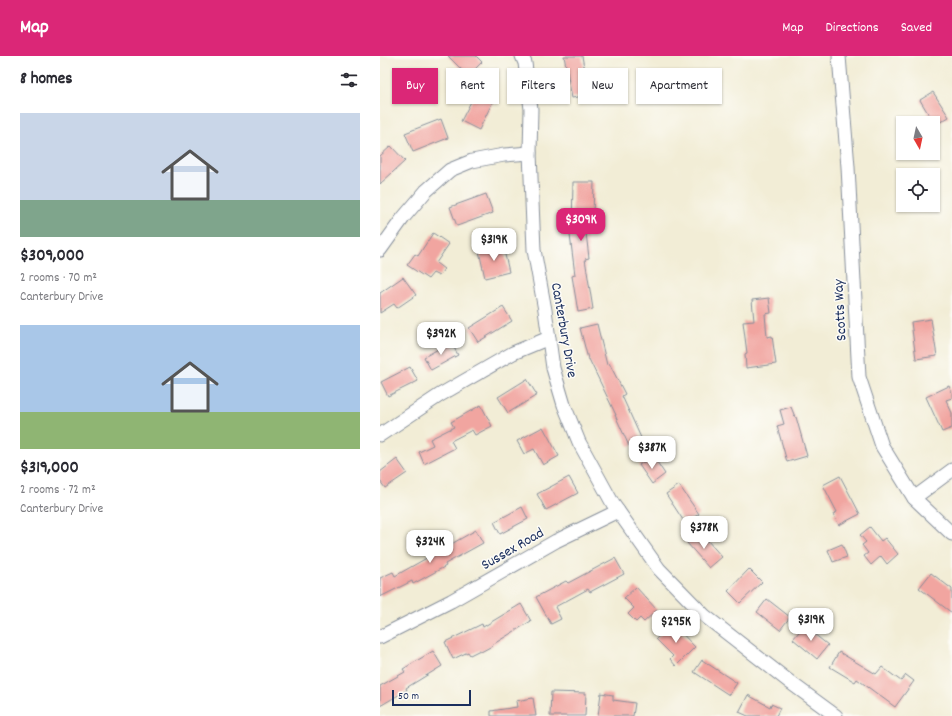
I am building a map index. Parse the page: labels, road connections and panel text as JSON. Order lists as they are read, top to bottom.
{
  "streets": {
    "street": ["Scotts Way", "Canterbury Drive", "Sussex Road"]
  },
  "crossings": [
    ["Canterbury Drive", "Sussex Road"]
  ],
  "scale_bar": "50 m",
  "north": "bottom",
  "page": {
    "header": "Map",
    "nav": ["Map", "Directions", "Saved"],
    "heading": "8 homes",
    "chip": [
      "Buy",
      "Rent",
      "Filters",
      "New",
      "Apartment"
    ],
    "list": [
      {
        "name": "$309,000",
        "note": "2 rooms · 70 m² · Canterbury Drive"
      },
      {
        "name": "$319,000",
        "note": "2 rooms · 72 m² · Canterbury Drive"
      }
    ],
    "price": [
      "$309K",
      "$319K",
      "$392K",
      "$387K",
      "$378K",
      "$324K",
      "$319K",
      "$295K"
    ],
    "scale": "50 m"
  }
}
